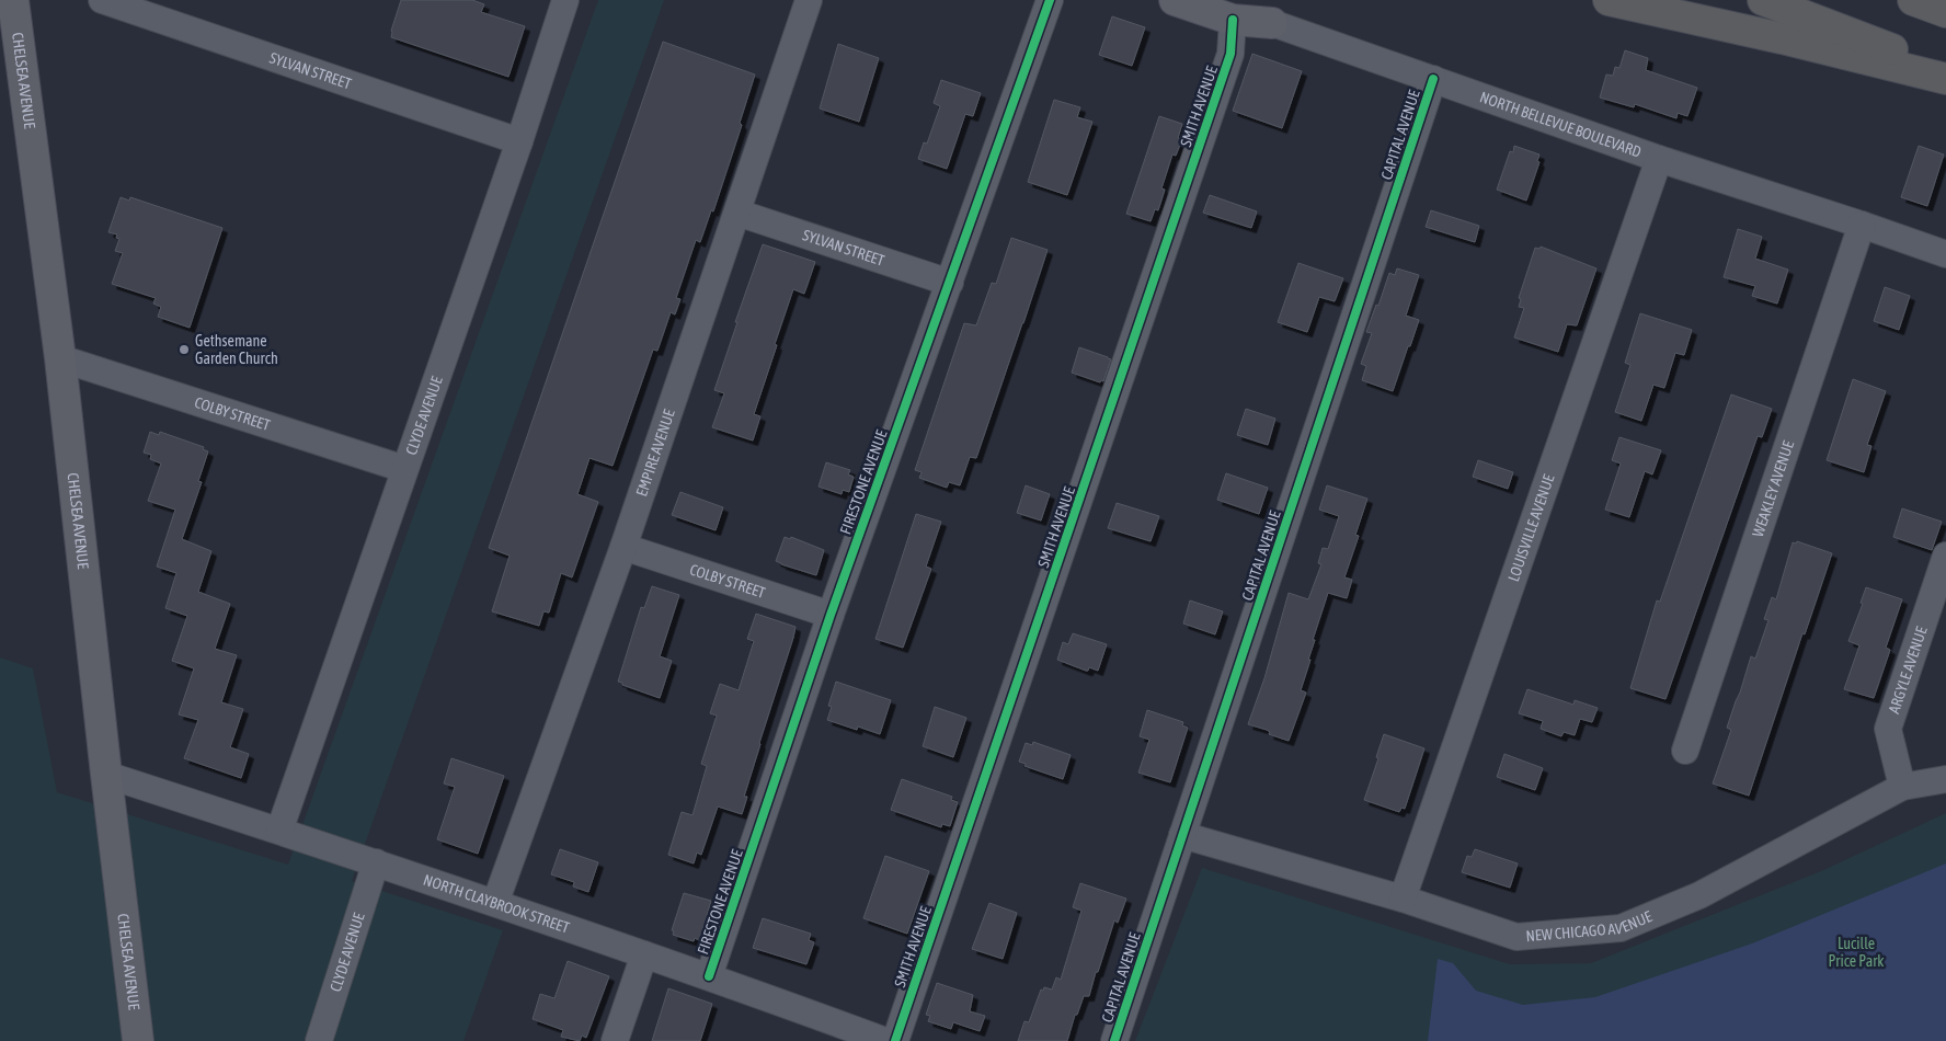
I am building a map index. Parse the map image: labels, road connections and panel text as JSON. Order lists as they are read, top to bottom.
{
  "streets": {
    "main road": ["CHELSEA AVENUE"],
    "street": [
      "SYLVAN STREET",
      "SMITH AVENUE",
      "NORTH BELLEVUE BOULEVARD",
      "CAPITAL AVENUE",
      "COLBY STREET",
      "CLYDE AVENUE",
      "EMPIRE AVENUE",
      "FIRESTONE AVENUE",
      "WEAKLEY AVENUE",
      "LOUISVILLE AVENUE",
      "ARGYLE AVENUE",
      "NORTH CLAYBROOK STREET",
      "NEW CHICAGO AVENUE"
    ]
  },
  "crossings": [
    ["SYLVAN STREET", "CLYDE AVENUE"],
    ["SYLVAN STREET", "EMPIRE AVENUE"],
    ["SYLVAN STREET", "FIRESTONE AVENUE"],
    ["CHELSEA AVENUE", "COLBY STREET"],
    ["CHELSEA AVENUE", "NORTH CLAYBROOK STREET"],
    ["NORTH BELLEVUE BOULEVARD", "CAPITAL AVENUE"],
    ["NORTH BELLEVUE BOULEVARD", "WEAKLEY AVENUE"],
    ["NORTH BELLEVUE BOULEVARD", "LOUISVILLE AVENUE"],
    ["CAPITAL AVENUE", "NEW CHICAGO AVENUE"],
    ["COLBY STREET", "CLYDE AVENUE"],
    ["COLBY STREET", "EMPIRE AVENUE"],
    ["COLBY STREET", "FIRESTONE AVENUE"],
    ["CLYDE AVENUE", "NORTH CLAYBROOK STREET"],
    ["EMPIRE AVENUE", "NORTH CLAYBROOK STREET"],
    ["FIRESTONE AVENUE", "NORTH CLAYBROOK STREET"],
    ["LOUISVILLE AVENUE", "NEW CHICAGO AVENUE"],
    ["ARGYLE AVENUE", "NEW CHICAGO AVENUE"]
  ],
  "parks": ["Lucille Price Park"],
  "places": ["Gethsemane Garden Church"]
}
